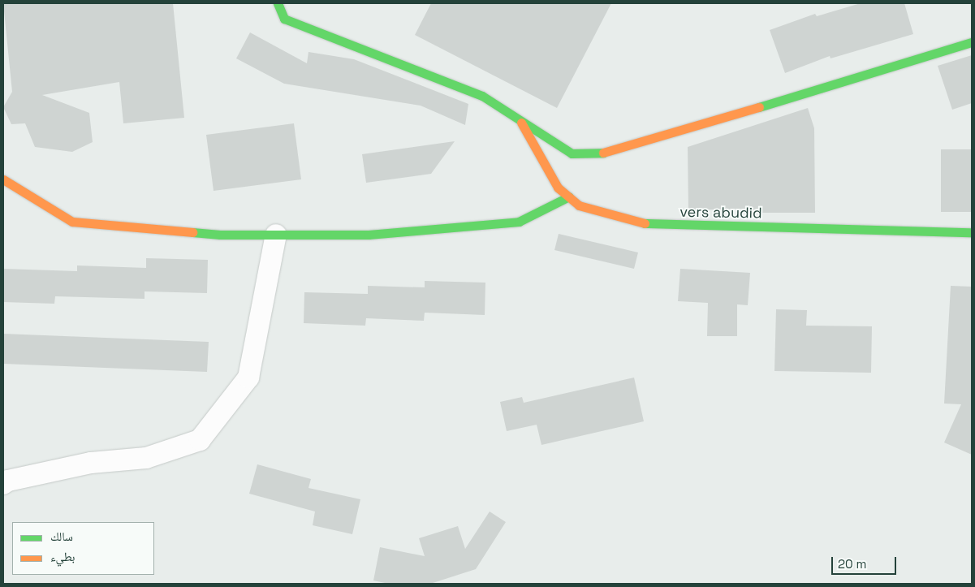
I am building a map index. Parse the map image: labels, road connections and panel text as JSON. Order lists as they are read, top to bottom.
{
  "streets": {
    "street": ["vers abudid"]
  },
  "legend": ["سالك", "بطيء"],
  "scale_bar": "20 m"
}
